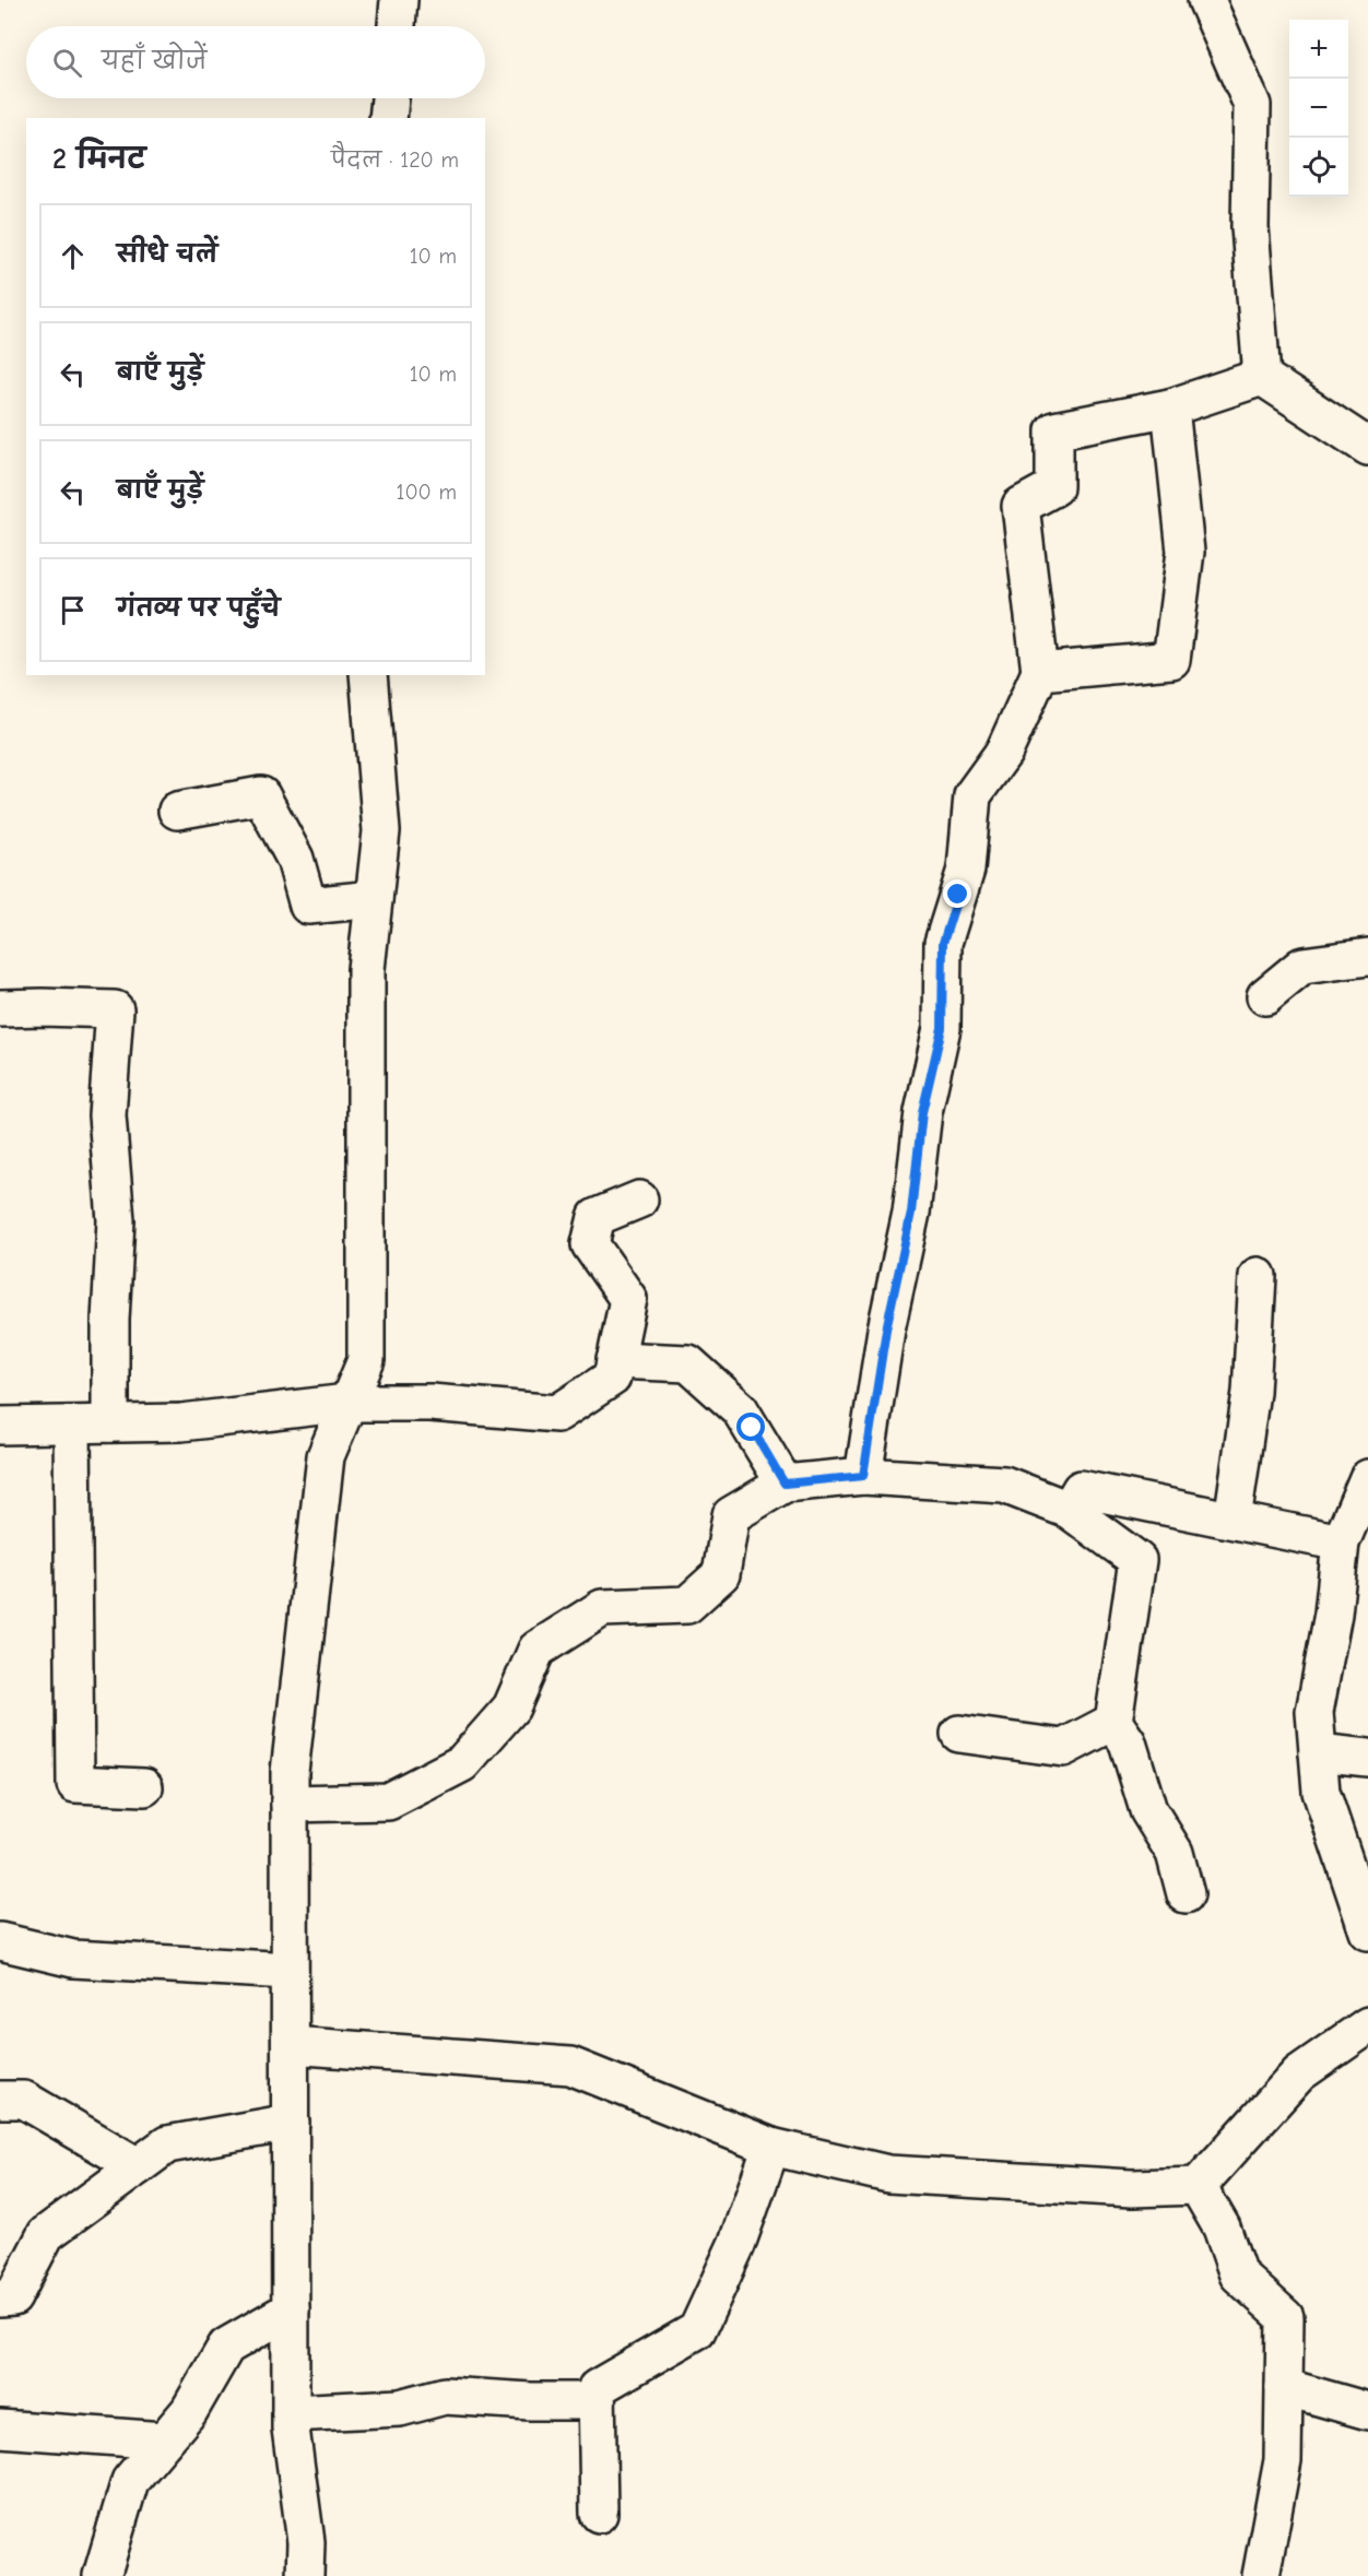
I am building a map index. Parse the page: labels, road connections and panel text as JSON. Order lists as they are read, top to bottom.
{
  "page": {
    "map_buttons": ["+", "−"],
    "search": "यहाँ खोजें",
    "heading": ["2 मिनट", "पैदल · 120 m"],
    "list": [
      ["सीधे चलें", "10 m"],
      ["बाएँ मुड़ें", "10 m"],
      ["बाएँ मुड़ें", "100 m"],
      "गंतव्य पर पहुँचे"
    ]
  }
}
